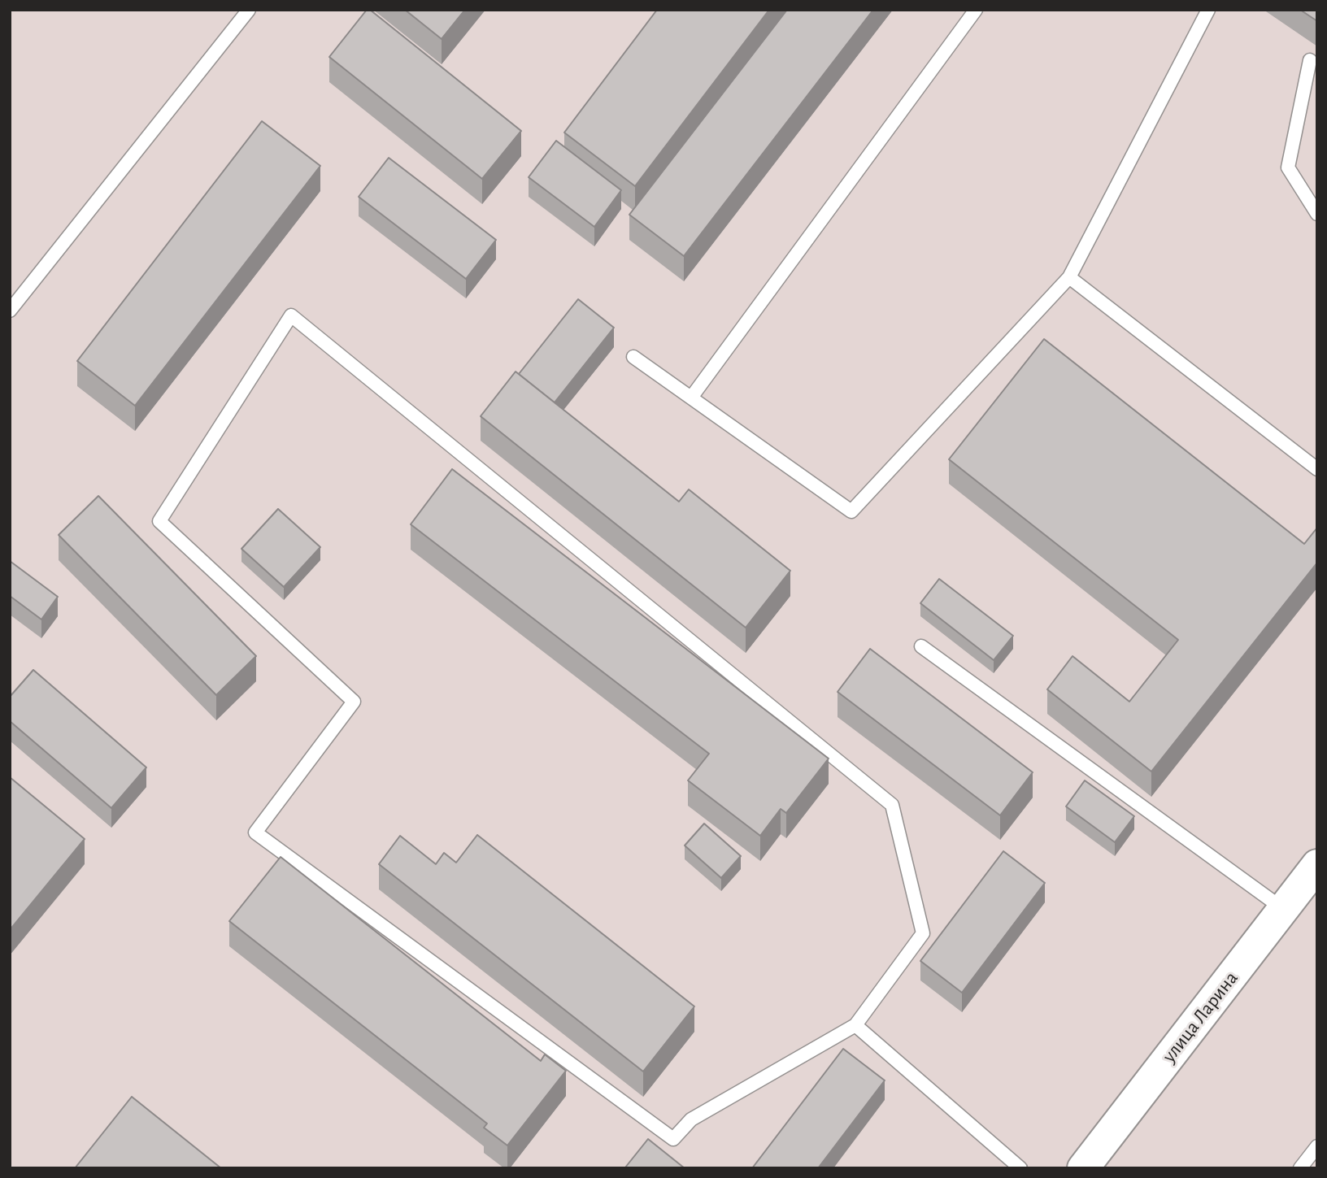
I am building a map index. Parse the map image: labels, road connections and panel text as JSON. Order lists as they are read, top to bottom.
{
  "streets": {
    "street": ["улица Ларина"]
  }
}
